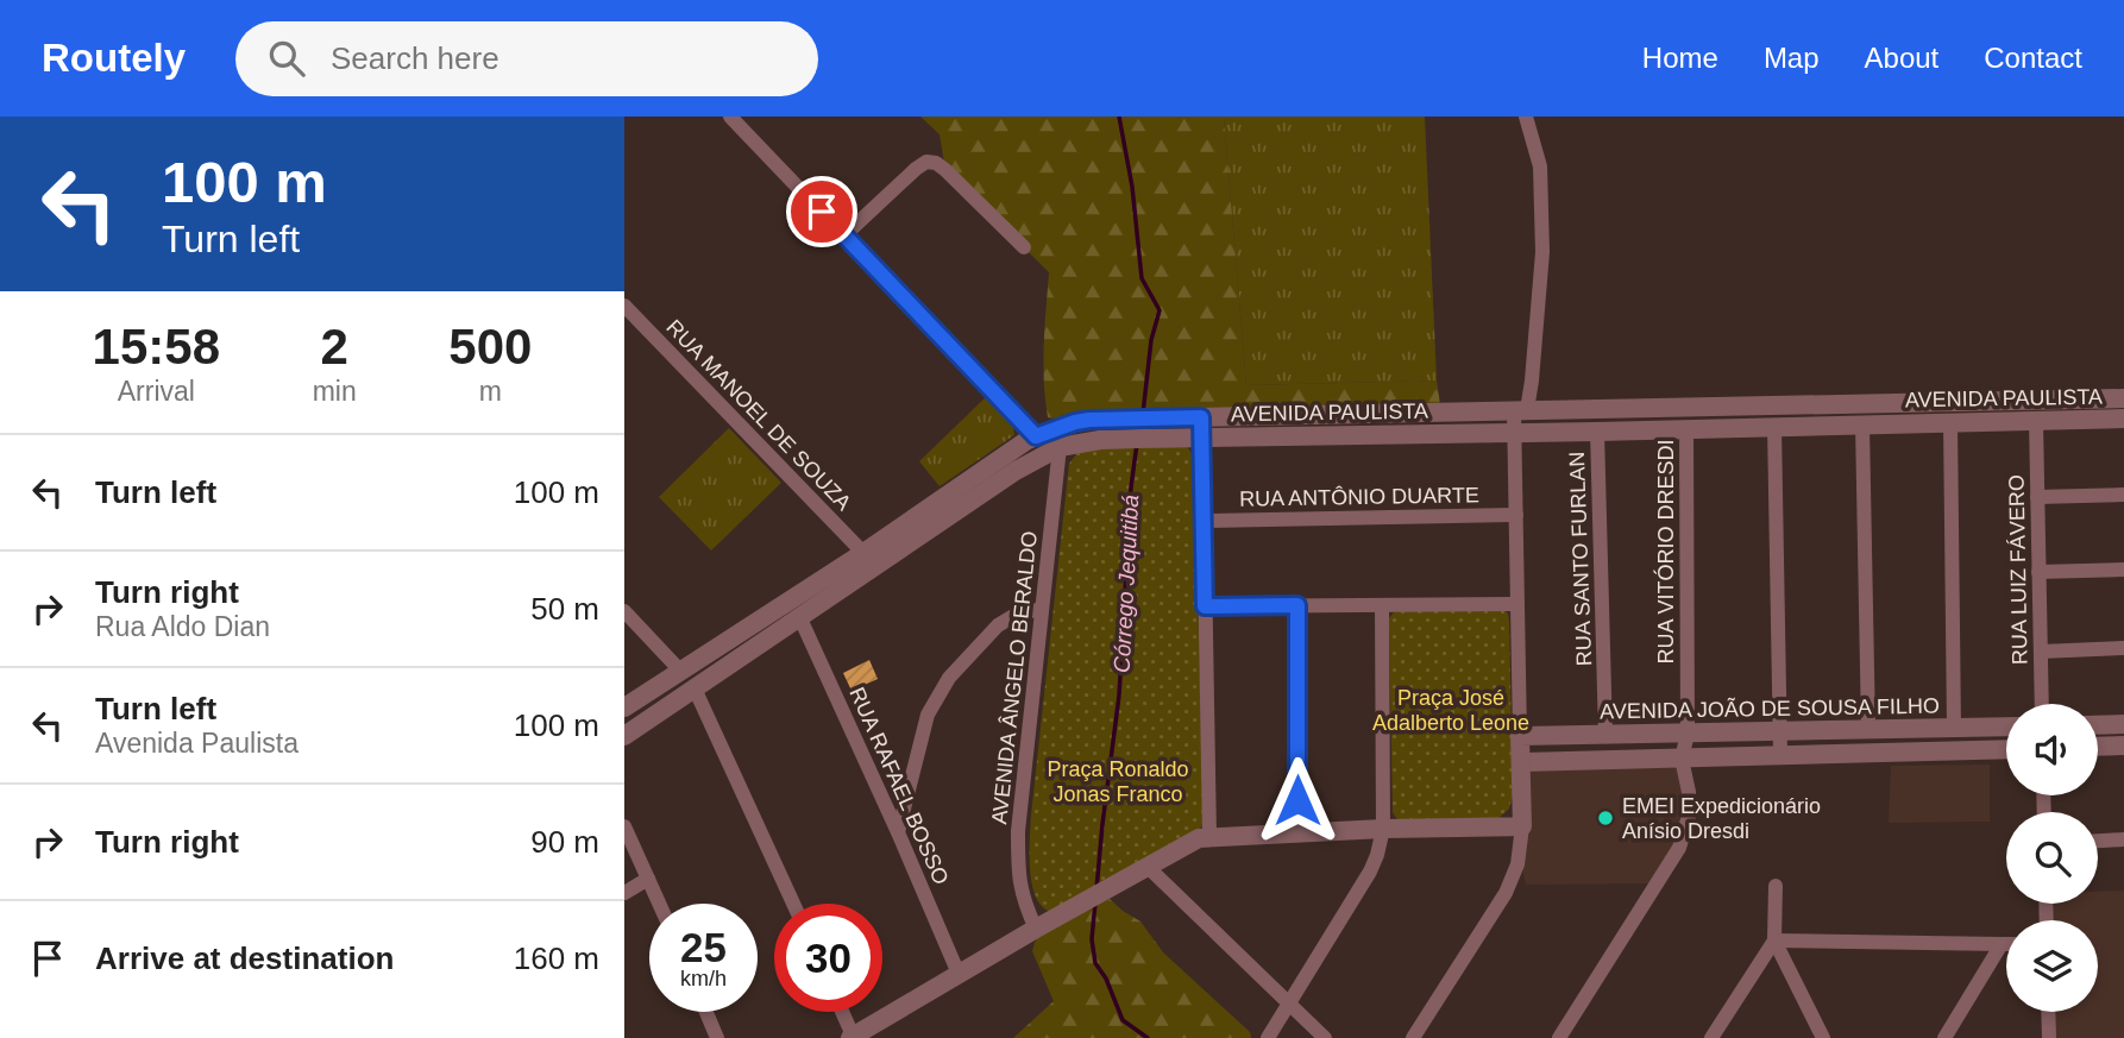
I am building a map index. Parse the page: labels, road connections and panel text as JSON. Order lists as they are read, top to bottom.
{
  "streets": {
    "street": [
      "AVENIDA PAULISTA",
      "RUA MANOEL DE SOUZA",
      "RUA ANTÔNIO DUARTE",
      "RUA VITÓRIO DRESDI",
      "RUA SANTO FURLAN",
      "RUA LUIZ FÁVERO",
      "AVENIDA ÂNGELO BERALDO",
      "AVENIDA JOÃO DE SOUSA FILHO",
      "RUA RAFAEL BOSSO"
    ]
  },
  "crossings": [
    ["AVENIDA PAULISTA", "RUA MANOEL DE SOUZA"],
    ["AVENIDA PAULISTA", "RUA VITÓRIO DRESDI"],
    ["AVENIDA PAULISTA", "RUA SANTO FURLAN"],
    ["AVENIDA PAULISTA", "RUA LUIZ FÁVERO"],
    ["AVENIDA PAULISTA", "AVENIDA ÂNGELO BERALDO"],
    ["AVENIDA PAULISTA", "RUA RAFAEL BOSSO"],
    ["RUA VITÓRIO DRESDI", "AVENIDA JOÃO DE SOUSA FILHO"],
    ["RUA SANTO FURLAN", "AVENIDA JOÃO DE SOUSA FILHO"]
  ],
  "water": ["Córrego Jequitibá"],
  "parks": ["Praça José Adalberto Leone", "Praça Ronaldo Jonas Franco"],
  "places": ["EMEI Expedicionário Anísio Dresdi"],
  "page": {
    "header": "Routely",
    "search": "Search here",
    "nav": [
      "Home",
      "Map",
      "About",
      "Contact"
    ],
    "turn": ["100 m", "Turn left"],
    "eta": [
      "15:58",
      "Arrival",
      "2",
      "min",
      "500",
      "m"
    ],
    "list": [
      {
        "name": "Turn left",
        "value": "100 m"
      },
      {
        "name": "Turn right",
        "note": "Rua Aldo Dian",
        "value": "50 m"
      },
      {
        "name": "Turn left",
        "note": "Avenida Paulista",
        "value": "100 m"
      },
      {
        "name": "Turn right",
        "value": "90 m"
      },
      {
        "name": "Arrive at destination",
        "value": "160 m"
      }
    ],
    "speed": "25 km/h",
    "limit": "30"
  }
}
